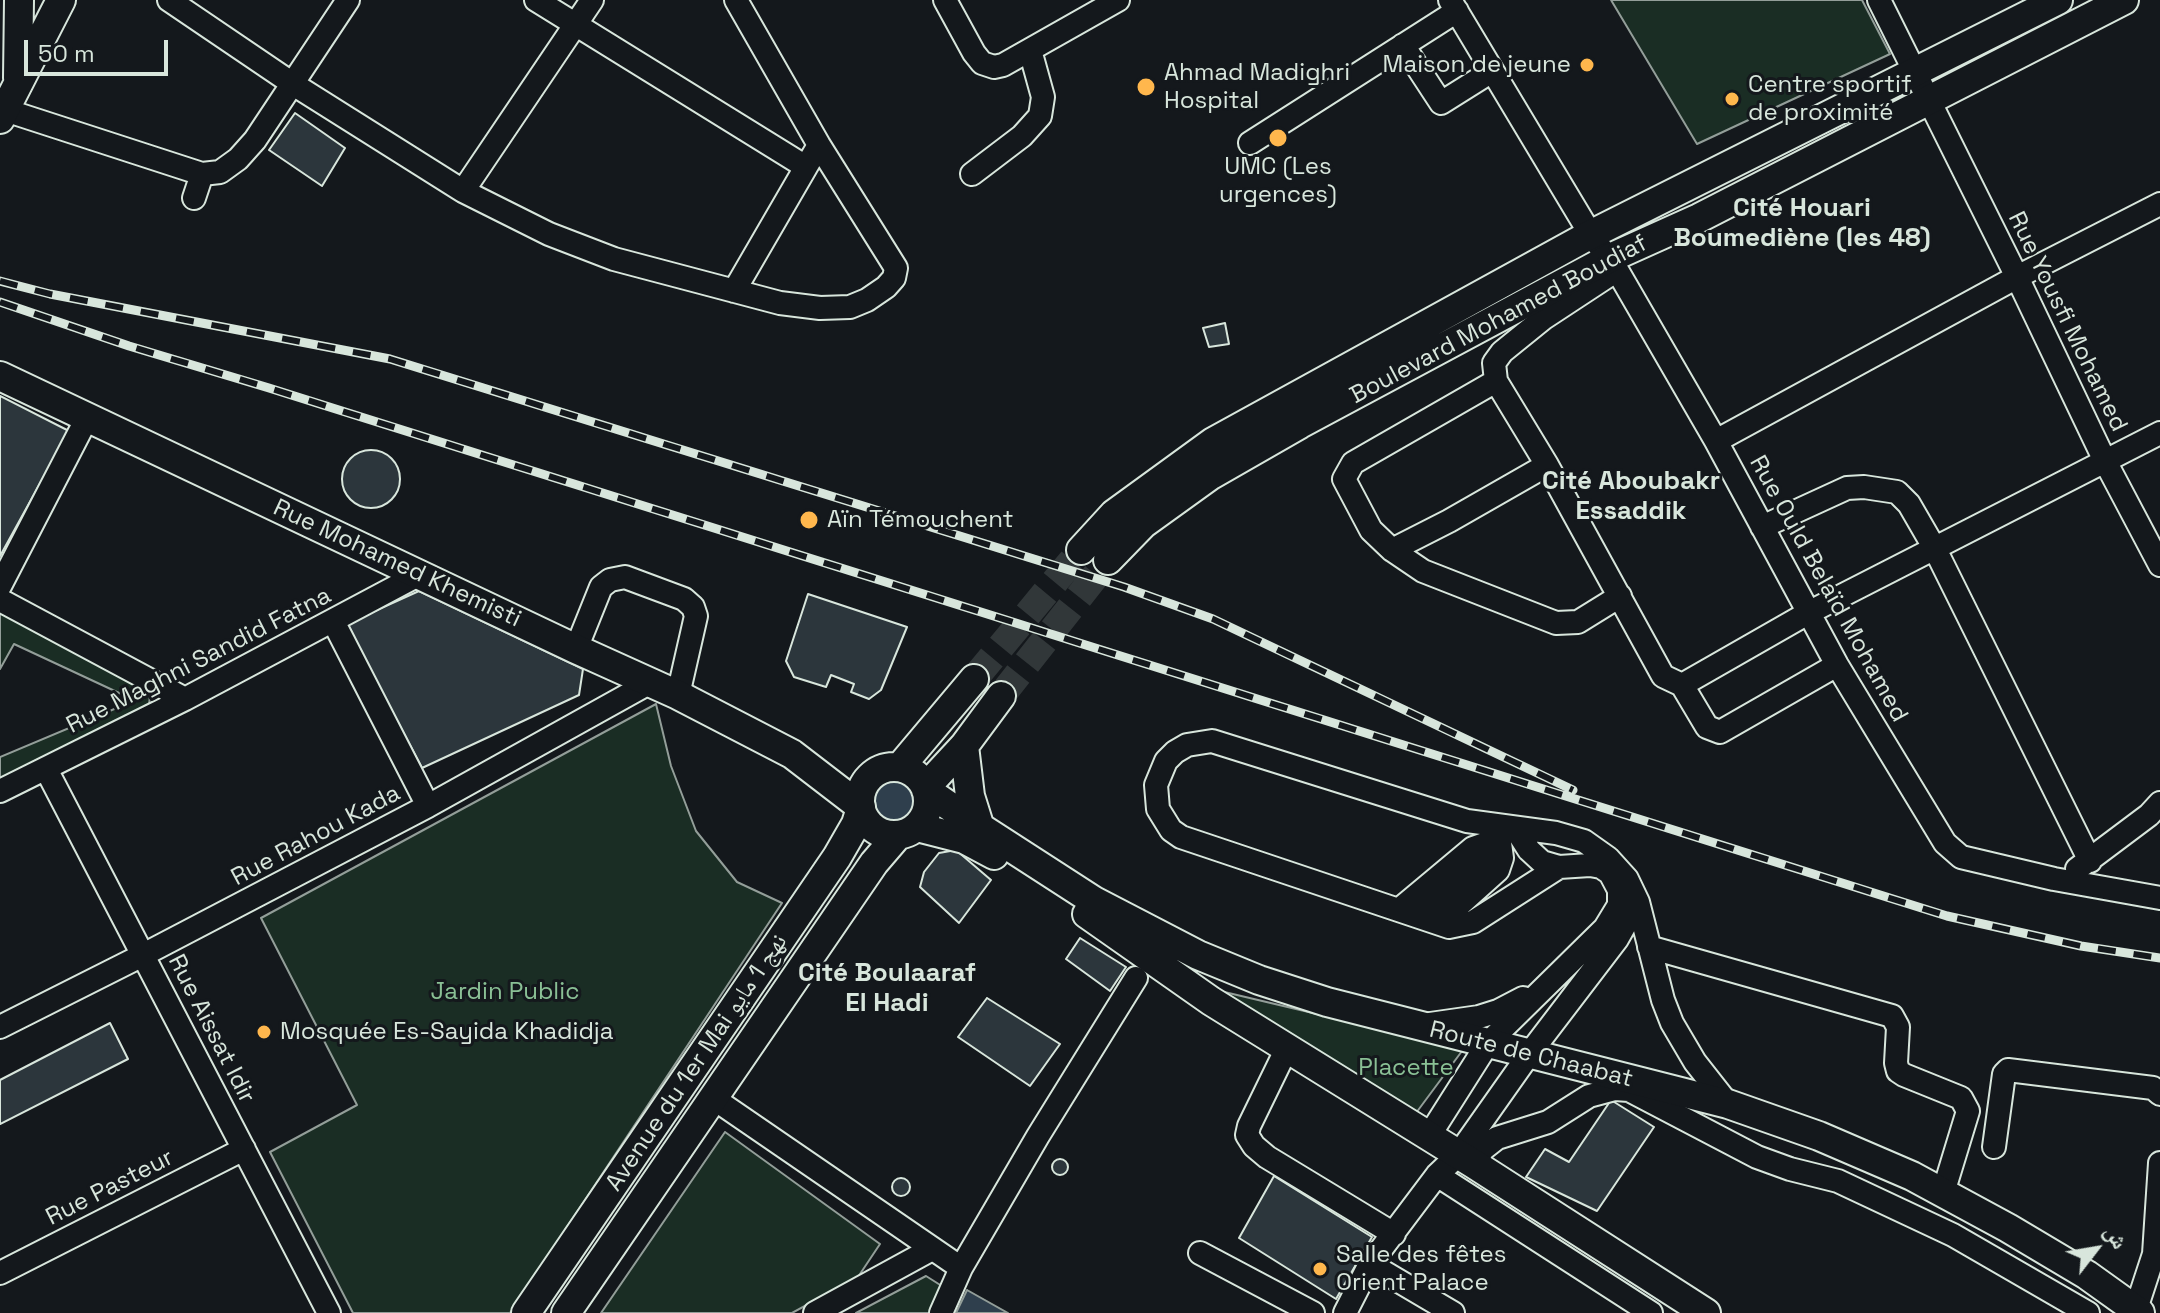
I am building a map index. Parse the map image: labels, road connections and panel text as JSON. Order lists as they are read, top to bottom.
{
  "streets": {
    "main road": [
      "Boulevard Mohamed Boudiaf",
      "Rue Mohamed Khemisti",
      "Route de Chaabat",
      "Avenue du 1er Mai نهج 1 مايو"
    ],
    "street": [
      "Rue Yousfi Mohamed",
      "Rue Ould Belaïd Mohamed",
      "Rue Maghni Sandid Fatna",
      "Rue Rahou Kada",
      "Rue Aissat Idir",
      "Rue Pasteur"
    ]
  },
  "crossings": [
    ["Boulevard Mohamed Boudiaf", "Rue Yousfi Mohamed"],
    ["Boulevard Mohamed Boudiaf", "Rue Ould Belaïd Mohamed"],
    ["Rue Mohamed Khemisti", "Rue Maghni Sandid Fatna"],
    ["Rue Mohamed Khemisti", "Rue Rahou Kada"],
    ["Rue Mohamed Khemisti", "Route de Chaabat"],
    ["Rue Mohamed Khemisti", "Avenue du 1er Mai نهج 1 مايو"],
    ["Rue Maghni Sandid Fatna", "Rue Aissat Idir"],
    ["Rue Rahou Kada", "Rue Aissat Idir"],
    ["Rue Aissat Idir", "Rue Pasteur"],
    ["Route de Chaabat", "Avenue du 1er Mai نهج 1 مايو"]
  ],
  "districts": ["Cité Houari Boumediène (les 48)", "Cité Aboubakr Essaddik", "Cité Boulaaraf El Hadi"],
  "parks": ["Jardin Public", "Placette"],
  "places": [
    "Maison de jeune",
    "Ahmad Madighri Hospital",
    "Centre sportif de proximité",
    "UMC (Les urgences)",
    "Aïn Témouchent",
    "Mosquée Es-Sayida Khadidja",
    "Salle des fêtes Orient Palace"
  ],
  "scale_bar": "50 m",
  "north": "top right"
}
